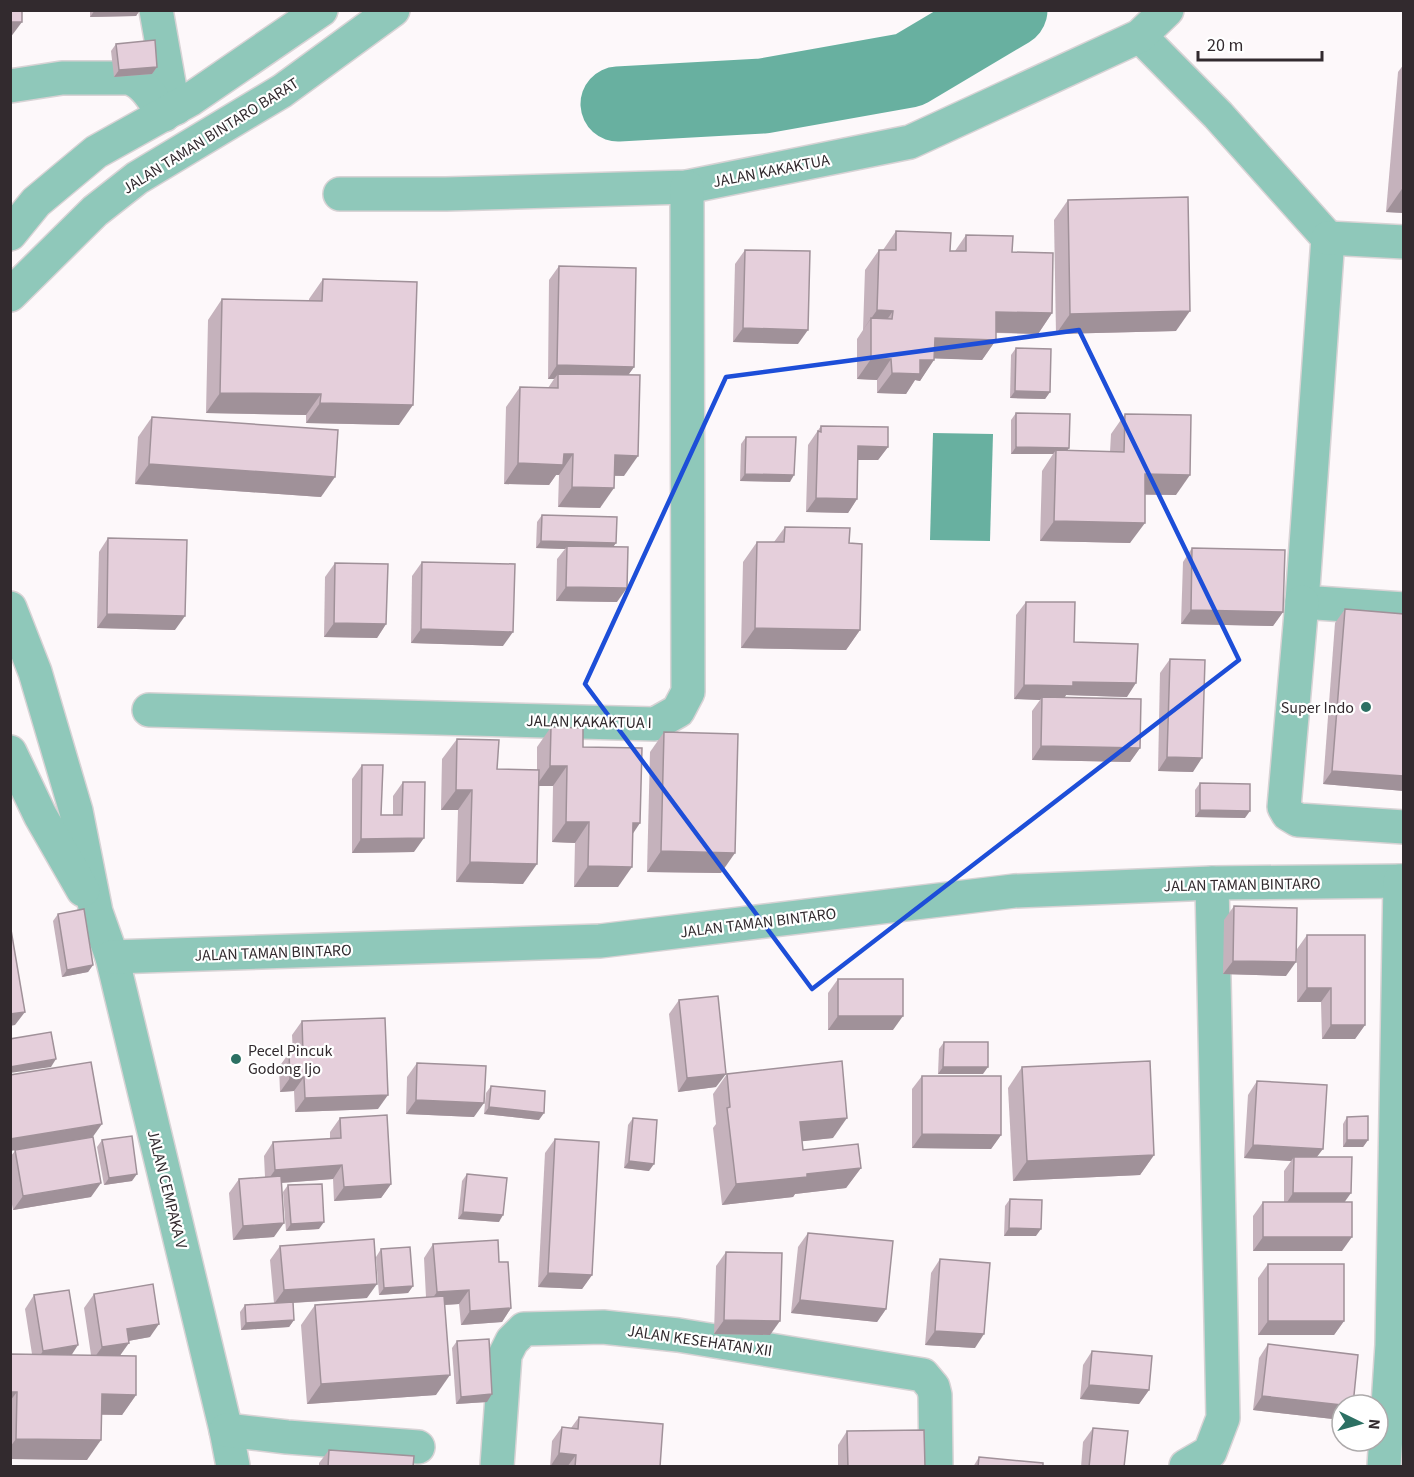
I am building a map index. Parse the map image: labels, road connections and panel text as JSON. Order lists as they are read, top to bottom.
{
  "streets": {
    "street": [
      "JALAN TAMAN BINTARO BARAT",
      "JALAN KAKAKTUA",
      "JALAN KAKAKTUA I",
      "JALAN TAMAN BINTARO",
      "JALAN CEMPAKA V",
      "JALAN KESEHATAN XII"
    ]
  },
  "crossings": [
    ["JALAN KAKAKTUA", "JALAN KAKAKTUA I"],
    ["JALAN TAMAN BINTARO", "JALAN CEMPAKA V"]
  ],
  "places": ["Super Indo", "Pecel Pincuk Godong Ijo"],
  "scale_bar": "20 m",
  "north": "right"
}
